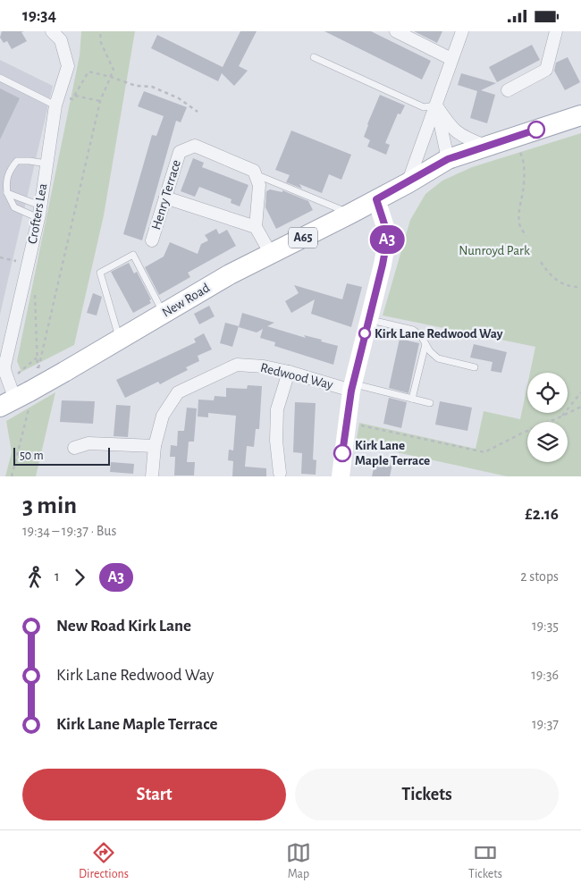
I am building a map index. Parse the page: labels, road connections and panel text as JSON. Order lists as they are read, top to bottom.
{
  "streets": {
    "main road": ["A65", "New Road"],
    "street": ["Henry Terrace", "Crofters Lea", "Redwood Way"]
  },
  "crossings": [
    ["Crofters Lea", "New Road"],
    ["A65", "New Road"]
  ],
  "parks": ["Nunroyd Park"],
  "places": ["Kirk Lane Redwood Way", "Kirk Lane Maple Terrace"],
  "lines": ["bus line A3"],
  "scale_bar": "50 m",
  "page": {
    "status": "19:34",
    "on_map": "A3",
    "scale": "50 m",
    "heading": ["3 min", "19:34 – 19:37 · Bus", "£2.16"],
    "legs": ["1", "A3", "2 stops"],
    "list": [
      {
        "name": "New Road Kirk Lane",
        "value": "19:35"
      },
      {
        "name": "Kirk Lane Redwood Way",
        "value": "19:36"
      },
      {
        "name": "Kirk Lane Maple Terrace",
        "value": "19:37"
      }
    ],
    "buttons": ["Start", "Tickets"],
    "tabs": ["Directions", "Map", "Tickets"]
  }
}
